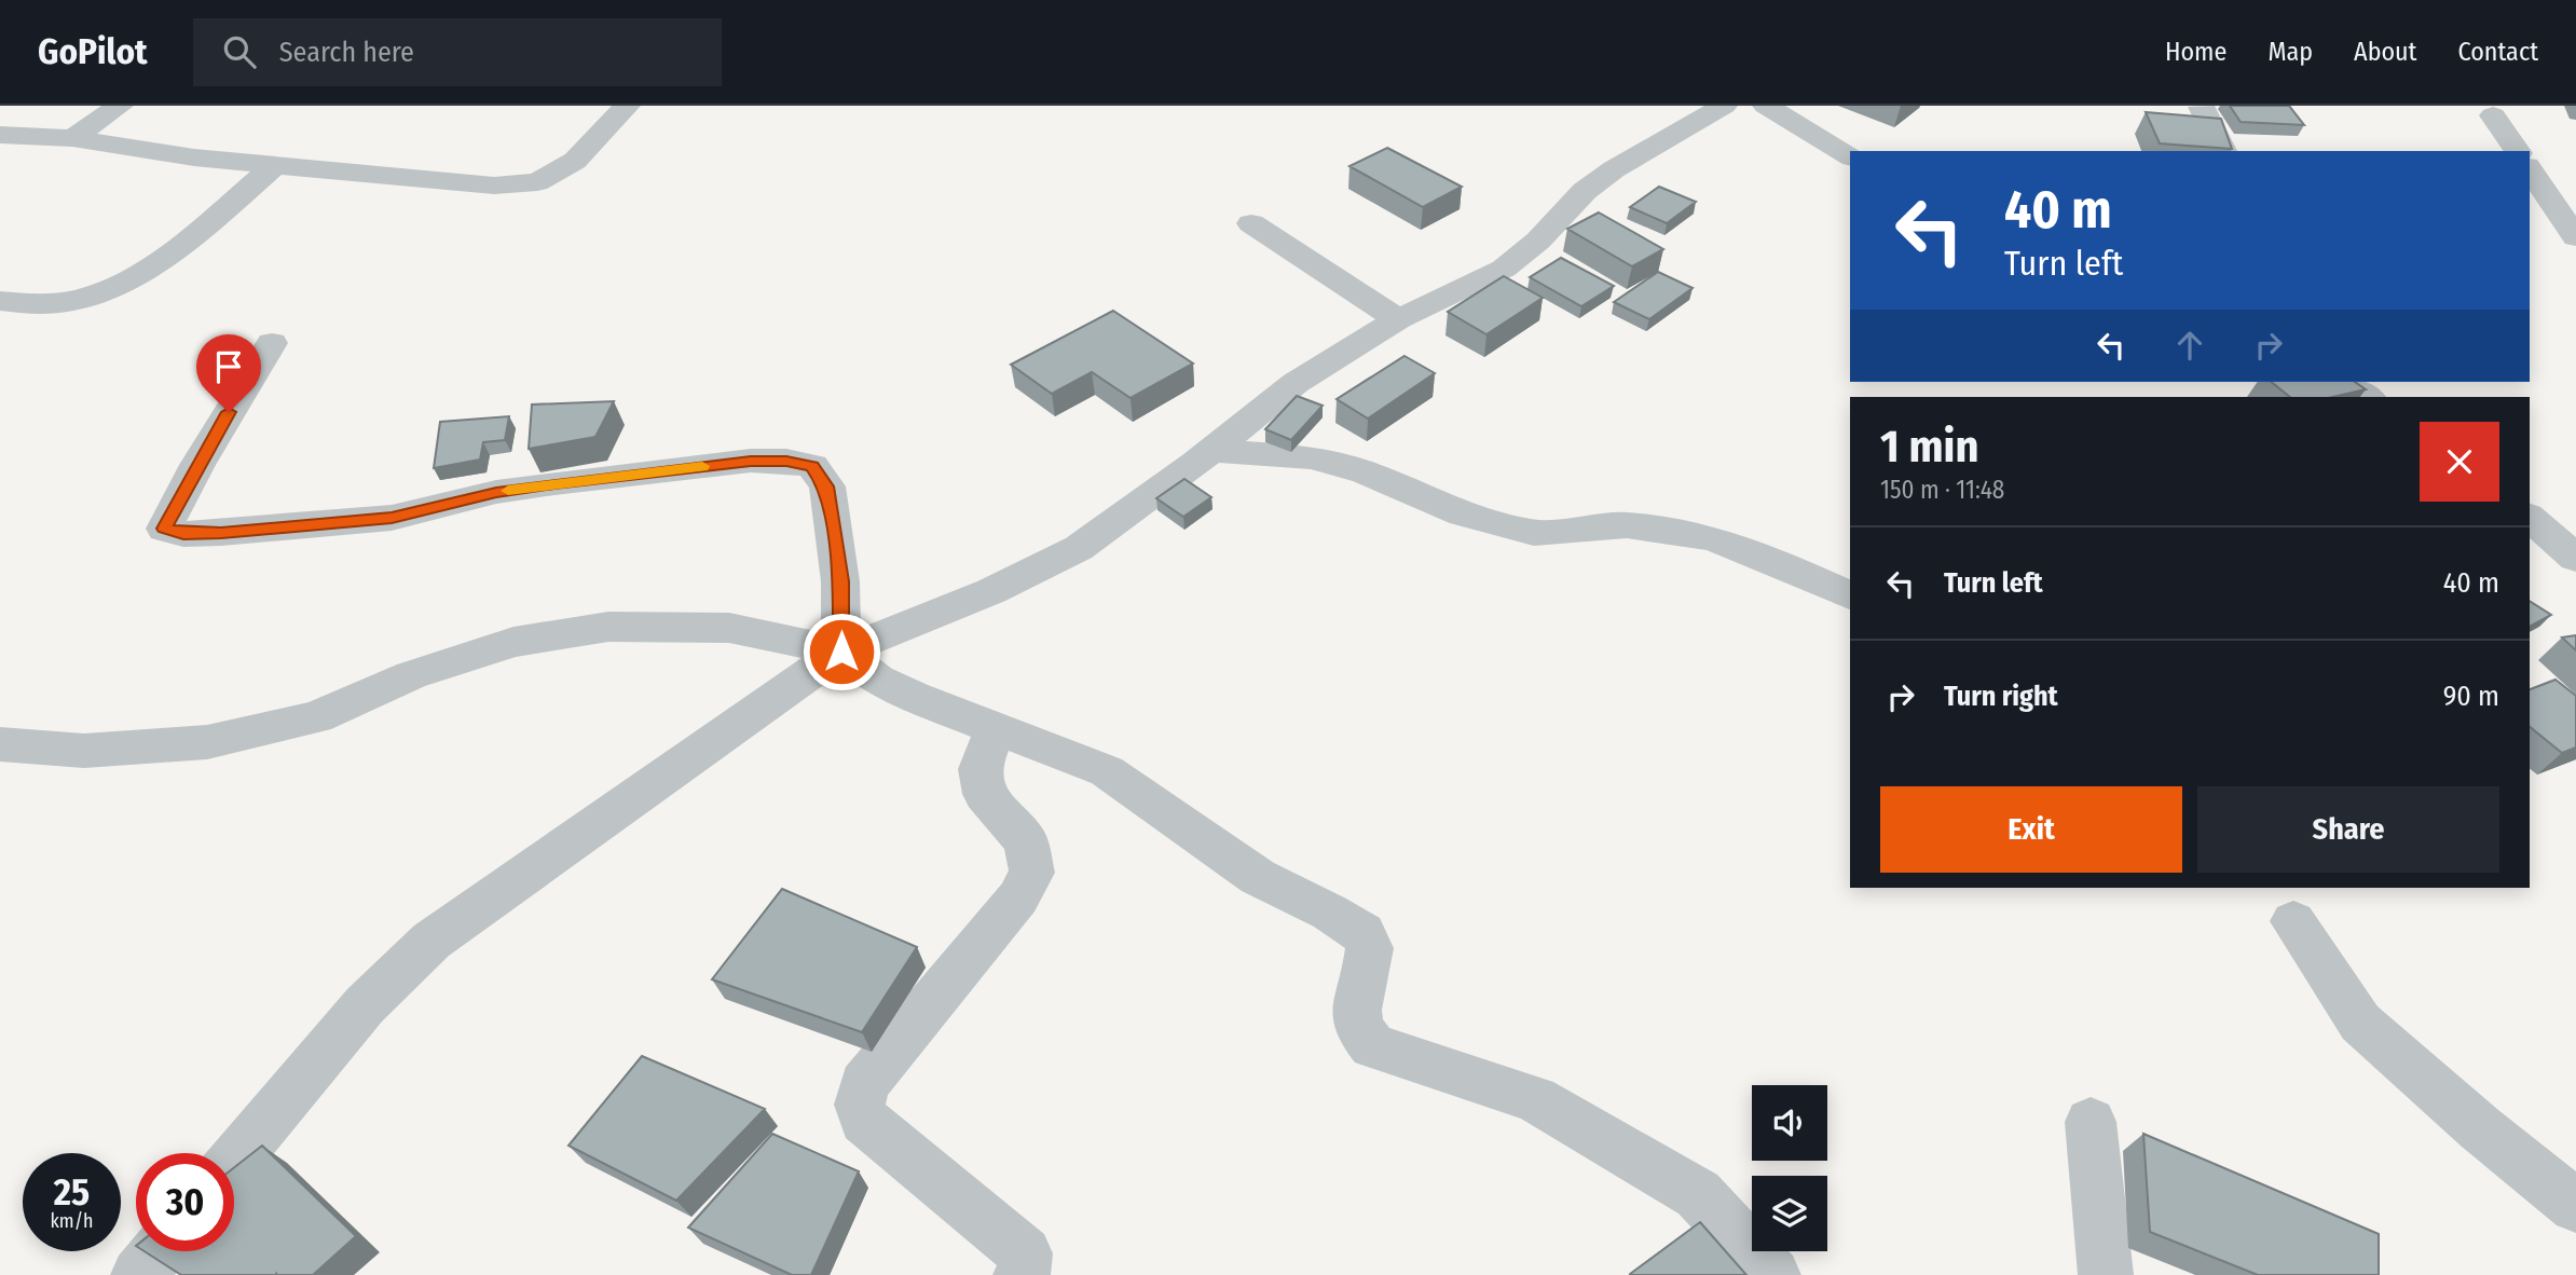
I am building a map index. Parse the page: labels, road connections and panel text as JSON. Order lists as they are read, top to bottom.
{
  "page": {
    "header": "GoPilot",
    "search": "Search here",
    "nav": [
      "Home",
      "Map",
      "About",
      "Contact"
    ],
    "turn": ["40 m", "Turn left"],
    "heading": ["1 min", "150 m · 11:48"],
    "list": [
      {
        "name": "Turn left",
        "value": "40 m"
      },
      {
        "name": "Turn right",
        "value": "90 m"
      }
    ],
    "buttons": ["Exit", "Share"],
    "speed": "25 km/h",
    "limit": "30"
  }
}
